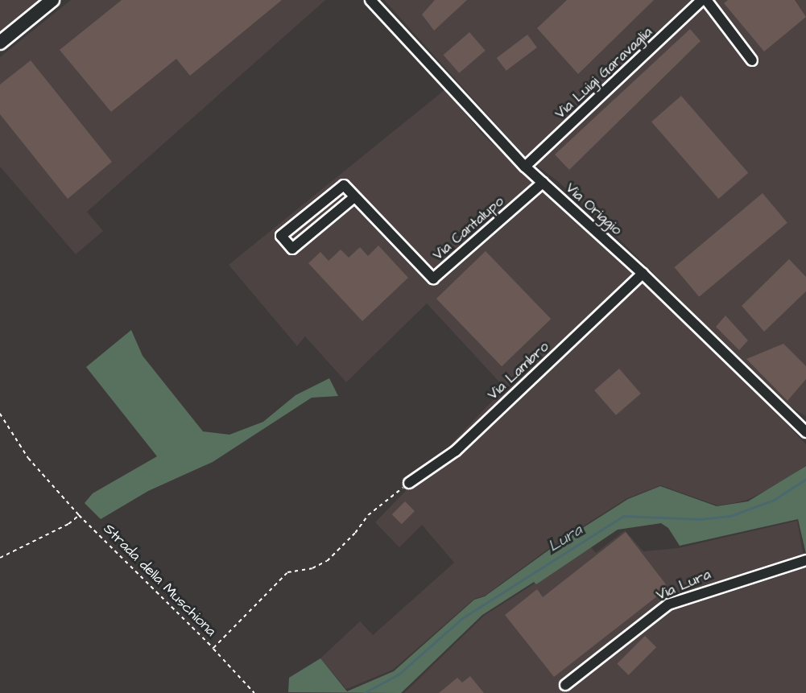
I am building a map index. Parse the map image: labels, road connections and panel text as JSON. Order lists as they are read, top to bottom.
{
  "streets": {
    "street": [
      "Via Luigi Garavaglia",
      "Via Origgio",
      "Via Cantalupo",
      "Via Lambro",
      "Via Lura"
    ],
    "path": ["Strada della Muschiona"]
  },
  "crossings": [
    ["Via Luigi Garavaglia", "Via Origgio"],
    ["Via Origgio", "Via Cantalupo"],
    ["Via Origgio", "Via Lambro"],
    ["Via Lambro", "Strada della Muschiona"]
  ],
  "water": ["Lura"]
}
